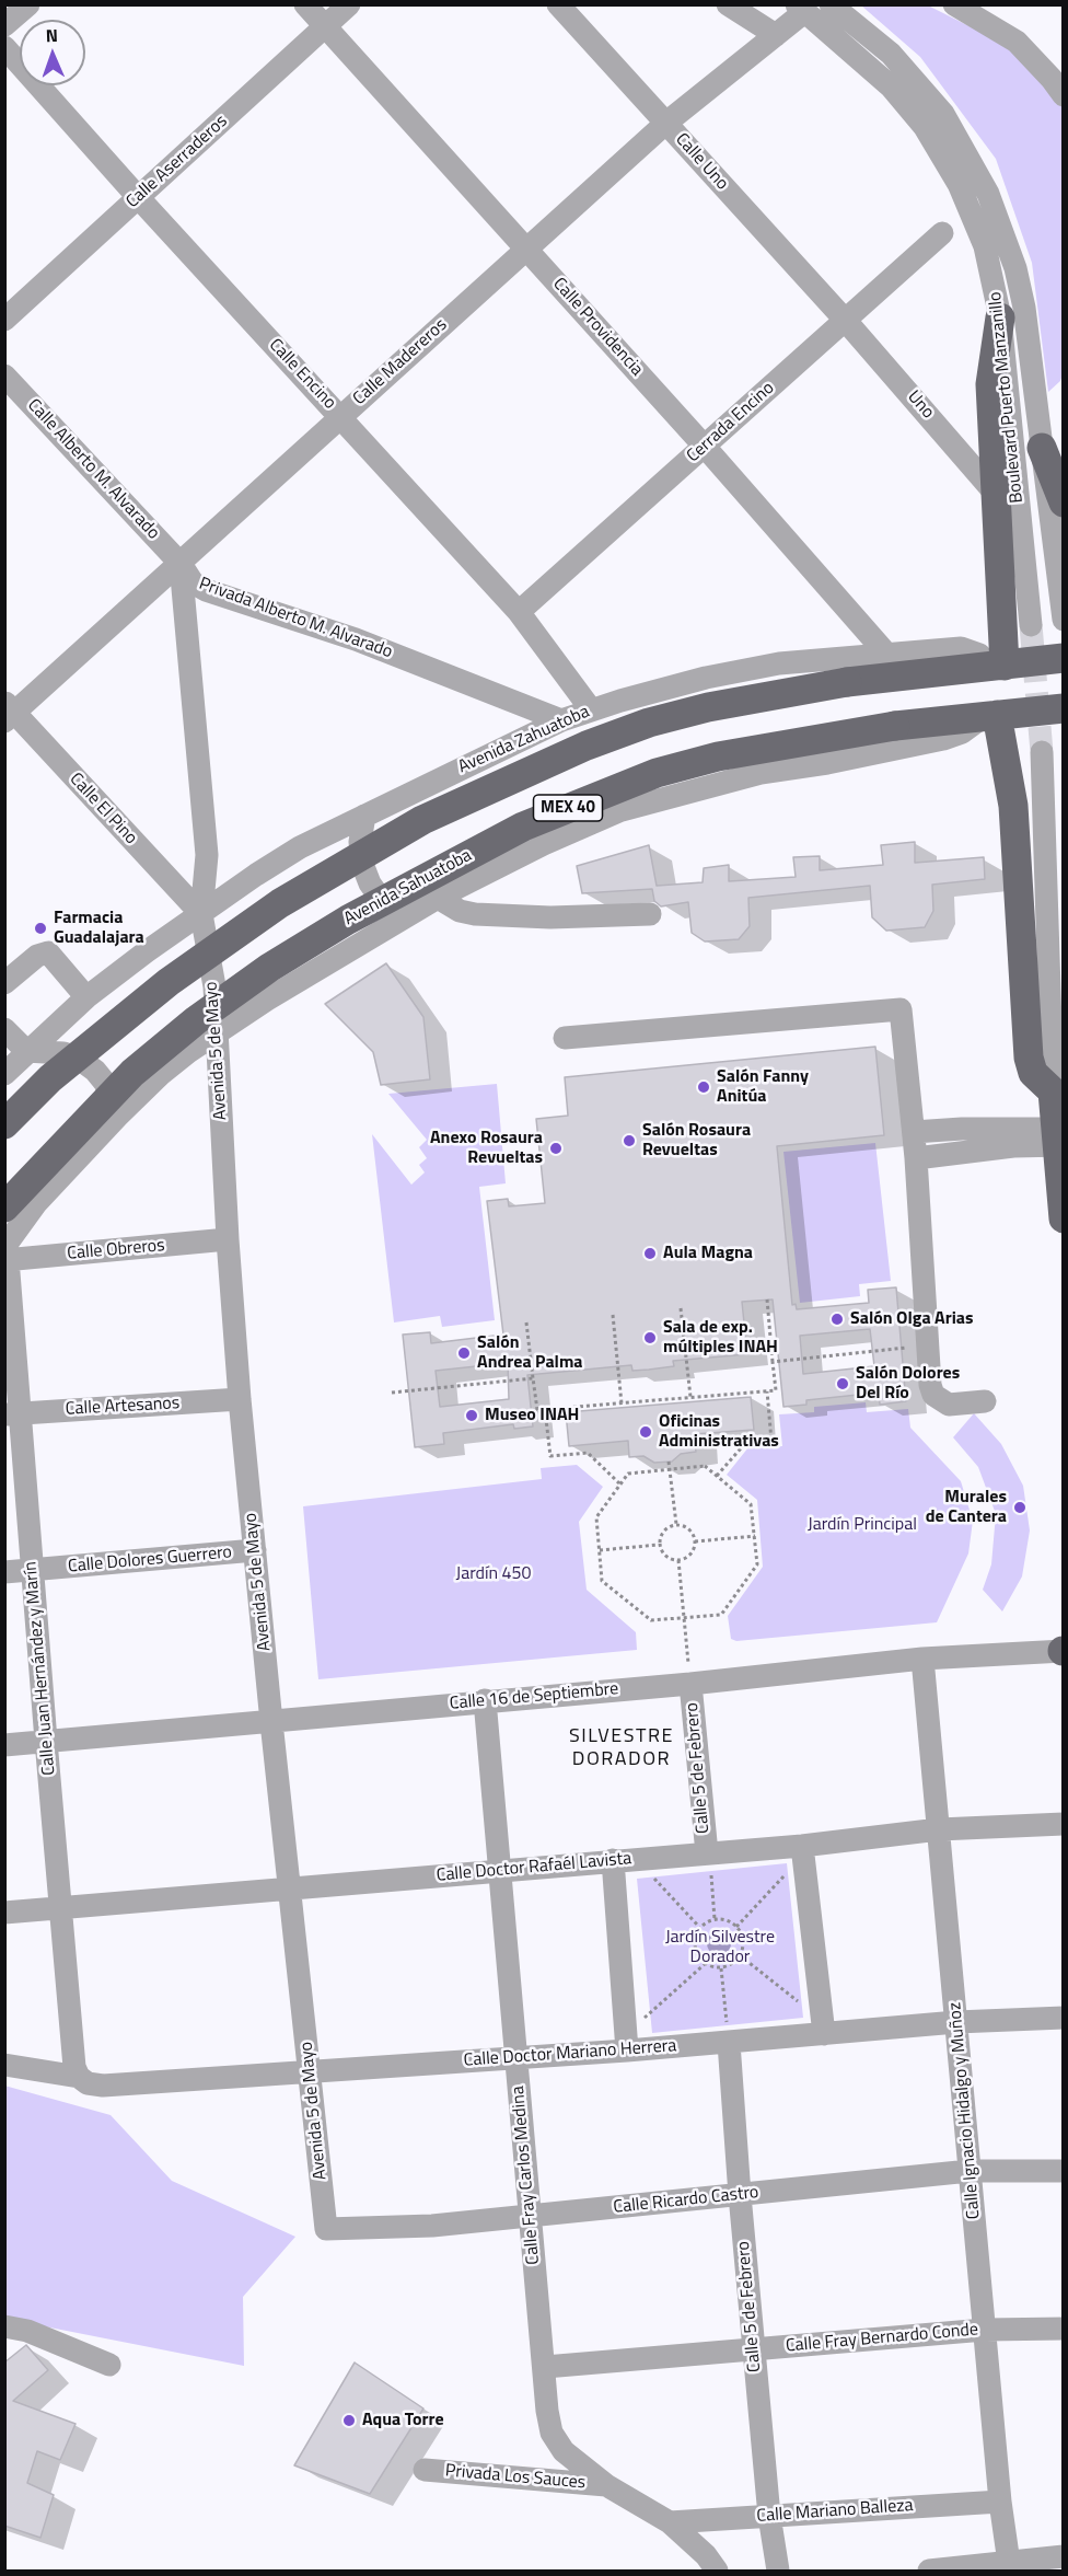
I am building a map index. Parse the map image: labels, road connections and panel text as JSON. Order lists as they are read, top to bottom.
{
  "streets": {
    "main road": ["MEX 40", "Avenida Sahuatoba"],
    "street": [
      "Calle Aserraderos",
      "Calle Uno",
      "Calle Providencia",
      "Calle Madereros",
      "Calle Encino",
      "Boulevard Puerto Manzanillo",
      "Uno",
      "Cerrada Encino",
      "Calle Alberto M. Alvarado",
      "Privada Alberto M. Alvarado",
      "Avenida Zahuatoba",
      "Calle El Pino",
      "Avenida 5 de Mayo",
      "Calle Obreros",
      "Calle Artesanos",
      "Calle Dolores Guerrero",
      "Calle Juan Hernández y Marín",
      "Calle 16 de Septiembre",
      "Calle 5 de Febrero",
      "Calle Doctor Rafaél Lavista",
      "Calle Doctor Mariano Herrera",
      "Calle Ignacio Hidalgo y Muñoz",
      "Calle Fray Carlos Medina",
      "Calle Ricardo Castro",
      "Calle Fray Bernardo Conde",
      "Privada Los Sauces",
      "Calle Mariano Balleza"
    ]
  },
  "crossings": [
    ["Calle Aserraderos", "Calle Providencia"],
    ["Calle Aserraderos", "Calle Encino"],
    ["Calle Uno", "Calle Madereros"],
    ["Calle Uno", "Uno"],
    ["Calle Uno", "Cerrada Encino"],
    ["Calle Providencia", "Calle Madereros"],
    ["Calle Providencia", "Cerrada Encino"],
    ["Calle Providencia", "Avenida Zahuatoba"],
    ["Calle Madereros", "Calle Encino"],
    ["Calle Madereros", "Boulevard Puerto Manzanillo"],
    ["Calle Madereros", "Calle Alberto M. Alvarado"],
    ["Calle Madereros", "Privada Alberto M. Alvarado"],
    ["Calle Madereros", "Calle El Pino"],
    ["Calle Encino", "Cerrada Encino"],
    ["Calle Encino", "Avenida Zahuatoba"],
    ["Uno", "Cerrada Encino"],
    ["Calle Alberto M. Alvarado", "Privada Alberto M. Alvarado"],
    ["Privada Alberto M. Alvarado", "Avenida Zahuatoba"],
    ["Privada Alberto M. Alvarado", "Calle El Pino"],
    ["Privada Alberto M. Alvarado", "Avenida 5 de Mayo"],
    ["Avenida Zahuatoba", "MEX 40"],
    ["Avenida Zahuatoba", "Calle El Pino"],
    ["Avenida Zahuatoba", "Avenida 5 de Mayo"],
    ["MEX 40", "Avenida Sahuatoba"],
    ["Calle El Pino", "Avenida 5 de Mayo"],
    ["Avenida 5 de Mayo", "Calle Obreros"],
    ["Avenida 5 de Mayo", "Calle Artesanos"],
    ["Avenida 5 de Mayo", "Calle Dolores Guerrero"],
    ["Avenida 5 de Mayo", "Calle 16 de Septiembre"],
    ["Avenida 5 de Mayo", "Calle Doctor Rafaél Lavista"],
    ["Avenida 5 de Mayo", "Calle Doctor Mariano Herrera"],
    ["Avenida 5 de Mayo", "Calle Ricardo Castro"],
    ["Calle Obreros", "Calle Juan Hernández y Marín"],
    ["Calle Artesanos", "Calle Juan Hernández y Marín"],
    ["Calle Dolores Guerrero", "Calle Juan Hernández y Marín"],
    ["Calle Juan Hernández y Marín", "Calle 16 de Septiembre"],
    ["Calle Juan Hernández y Marín", "Calle Doctor Rafaél Lavista"],
    ["Calle Juan Hernández y Marín", "Calle Doctor Mariano Herrera"],
    ["Calle 16 de Septiembre", "Calle 5 de Febrero"],
    ["Calle 16 de Septiembre", "Calle Ignacio Hidalgo y Muñoz"],
    ["Calle 16 de Septiembre", "Calle Fray Carlos Medina"],
    ["Calle 5 de Febrero", "Calle Doctor Rafaél Lavista"],
    ["Calle 5 de Febrero", "Calle Doctor Mariano Herrera"],
    ["Calle 5 de Febrero", "Calle Ricardo Castro"],
    ["Calle 5 de Febrero", "Calle Fray Bernardo Conde"],
    ["Calle 5 de Febrero", "Calle Mariano Balleza"],
    ["Calle Doctor Rafaél Lavista", "Calle Ignacio Hidalgo y Muñoz"],
    ["Calle Doctor Rafaél Lavista", "Calle Fray Carlos Medina"],
    ["Calle Doctor Mariano Herrera", "Calle Ignacio Hidalgo y Muñoz"],
    ["Calle Doctor Mariano Herrera", "Calle Fray Carlos Medina"],
    ["Calle Ignacio Hidalgo y Muñoz", "Calle Ricardo Castro"],
    ["Calle Ignacio Hidalgo y Muñoz", "Calle Fray Bernardo Conde"],
    ["Calle Ignacio Hidalgo y Muñoz", "Calle Mariano Balleza"],
    ["Calle Fray Carlos Medina", "Calle Ricardo Castro"],
    ["Calle Fray Carlos Medina", "Calle Fray Bernardo Conde"],
    ["Calle Fray Carlos Medina", "Privada Los Sauces"],
    ["Calle Fray Carlos Medina", "Calle Mariano Balleza"]
  ],
  "districts": ["SILVESTRE DORADOR"],
  "parks": ["Jardín Principal", "Jardín 450", "Jardín Silvestre Dorador"],
  "places": [
    "Farmacia Guadalajara",
    "Salón Fanny Anitúa",
    "Salón Rosaura Revueltas",
    "Anexo Rosaura Revueltas",
    "Aula Magna",
    "Salón Olga Arias",
    "Sala de exp. múltiples INAH",
    "Salón Andrea Palma",
    "Salón Dolores Del Río",
    "Museo INAH",
    "Oficinas Administrativas",
    "Murales de Cantera",
    "Aqua Torre"
  ],
  "north": "top"
}
